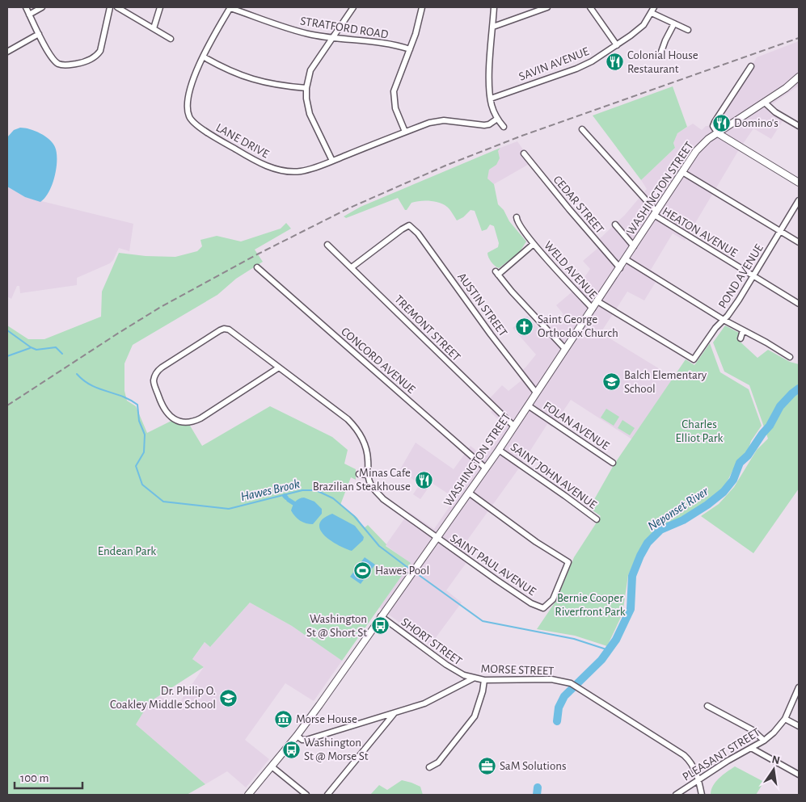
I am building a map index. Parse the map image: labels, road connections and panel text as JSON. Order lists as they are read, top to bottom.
{
  "streets": {
    "main road": ["WASHINGTON STREET"],
    "street": [
      "STRATFORD ROAD",
      "SAVIN AVENUE",
      "LANE DRIVE",
      "CEDAR STREET",
      "HEATON AVENUE",
      "WELD AVENUE",
      "POND AVENUE",
      "AUSTIN STREET",
      "TREMONT STREET",
      "CONCORD AVENUE",
      "FOLAN AVENUE",
      "SAINT JOHN AVENUE",
      "SAINT PAUL AVENUE",
      "SHORT STREET",
      "MORSE STREET",
      "PLEASANT STREET"
    ]
  },
  "crossings": [
    ["STRATFORD ROAD", "LANE DRIVE"],
    ["WASHINGTON STREET", "CEDAR STREET"],
    ["WASHINGTON STREET", "HEATON AVENUE"],
    ["WASHINGTON STREET", "WELD AVENUE"],
    ["WASHINGTON STREET", "POND AVENUE"],
    ["WASHINGTON STREET", "AUSTIN STREET"],
    ["WASHINGTON STREET", "TREMONT STREET"],
    ["WASHINGTON STREET", "CONCORD AVENUE"],
    ["WASHINGTON STREET", "FOLAN AVENUE"],
    ["WASHINGTON STREET", "SAINT JOHN AVENUE"],
    ["WASHINGTON STREET", "SAINT PAUL AVENUE"],
    ["WASHINGTON STREET", "SHORT STREET"],
    ["WASHINGTON STREET", "MORSE STREET"],
    ["HEATON AVENUE", "POND AVENUE"],
    ["AUSTIN STREET", "TREMONT STREET"],
    ["SHORT STREET", "MORSE STREET"],
    ["MORSE STREET", "PLEASANT STREET"]
  ],
  "water": ["Hawes Brook", "Neponset River"],
  "parks": ["Charles Elliot Park", "Endean Park", "Bernie Cooper Riverfront Park"],
  "places": {
    "restaurant": ["Colonial House Restaurant", "Domino's", "Minas Cafe Brazilian Steakhouse"],
    "church": ["Saint George Orthodox Church"],
    "school or university": ["Balch Elementary School", "Dr. Philip O. Coakley Middle School"],
    "sports": ["Hawes Pool"],
    "bus stop": ["Washington St @ Short St", "Washington St @ Morse St"],
    "museum": ["Morse House"],
    "office": ["SaM Solutions"]
  },
  "scale_bar": "100 m",
  "north": "top"
}
